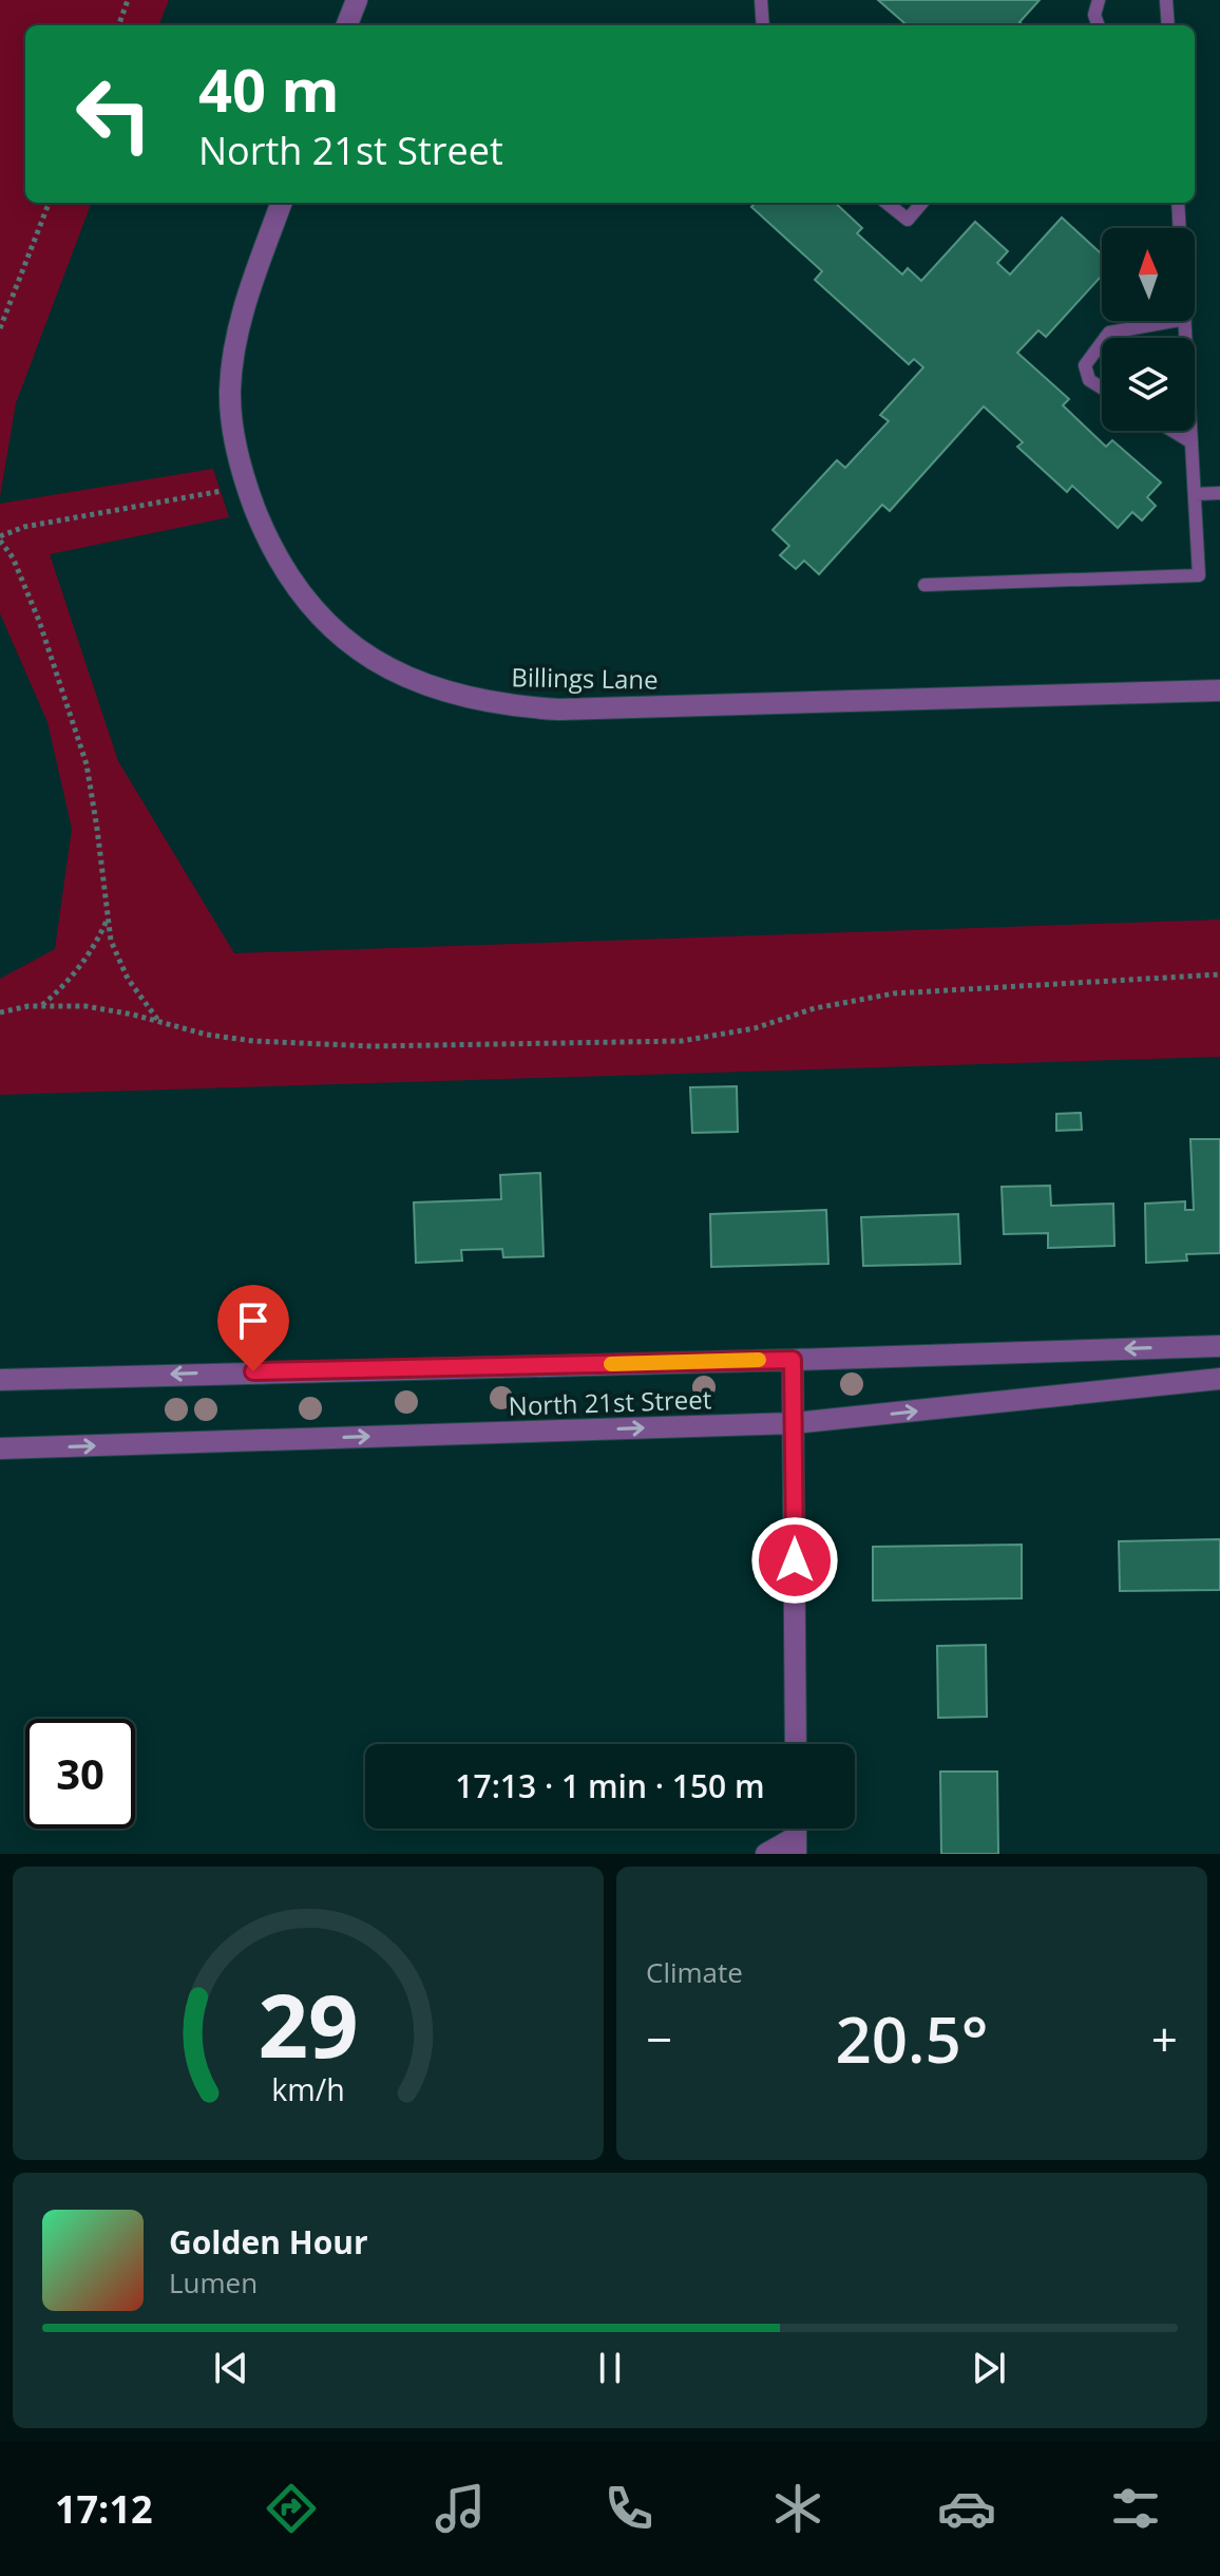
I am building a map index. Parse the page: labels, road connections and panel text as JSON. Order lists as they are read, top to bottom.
{
  "streets": {
    "street": ["Billings Lane", "North 21st Street"]
  },
  "north": "top",
  "page": {
    "turn": ["40 m", "North 21st Street"],
    "limit": "30",
    "trip": "17:13 · 1 min · 150 m",
    "tile": "Climate",
    "heat": ["−", "20.5°", "+"],
    "song": ["Golden Hour", "Lumen"],
    "tabs": "17:12",
    "gauge": ["29", "km/h"]
  }
}
